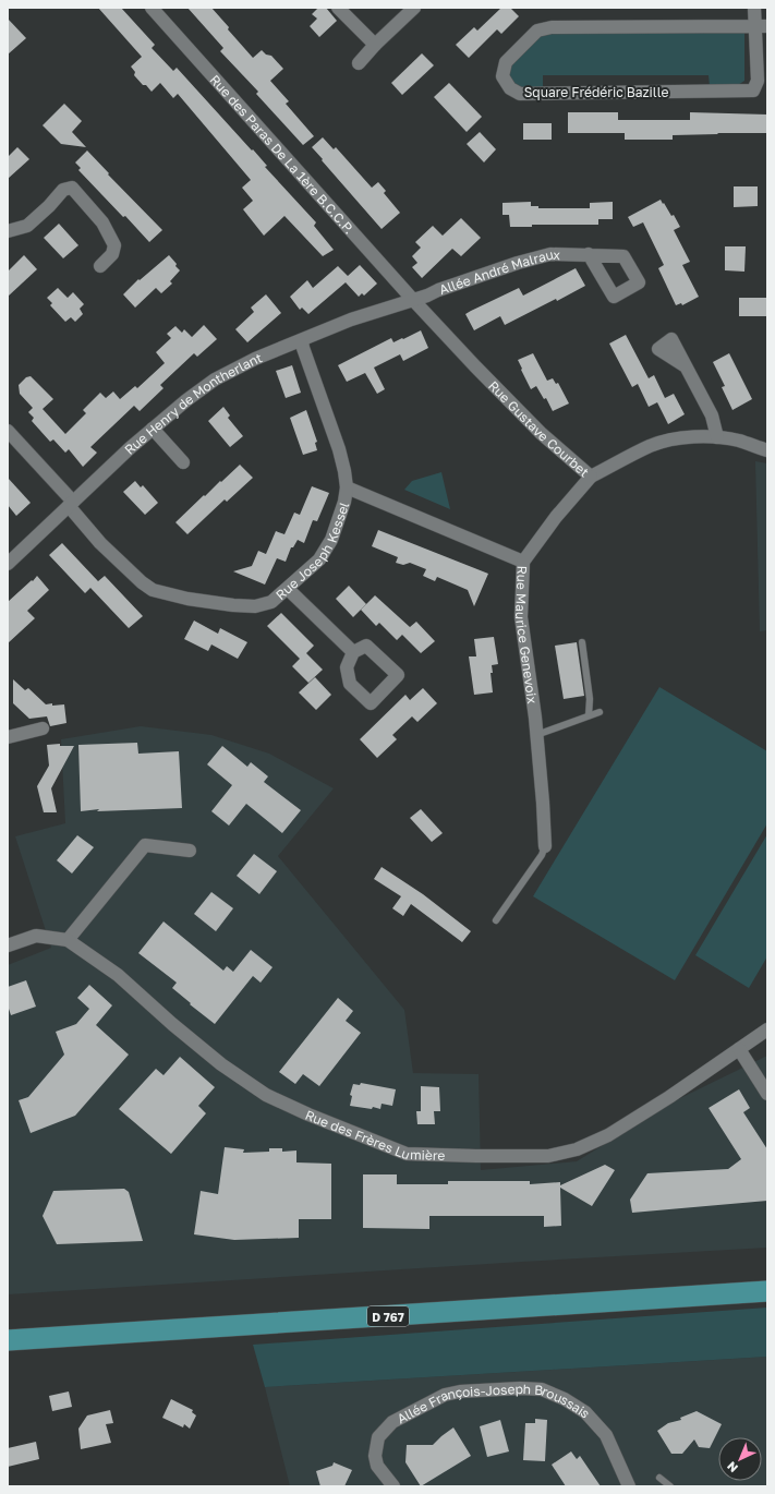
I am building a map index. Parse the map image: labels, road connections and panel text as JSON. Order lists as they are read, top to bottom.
{
  "streets": {
    "main road": ["D 767"],
    "street": [
      "Square Frédéric Bazille",
      "Rue des Paras De La 1ère B.C.C.P.",
      "Allée André Malraux",
      "Rue Henry de Montherlant",
      "Rue Gustave Courbet",
      "Rue Joseph Kessel",
      "Rue Maurice Genevoix",
      "Rue des Frères Lumière",
      "Allée François-Joseph Broussais"
    ]
  },
  "crossings": [
    ["Rue des Paras De La 1ère B.C.C.P.", "Allée André Malraux"],
    ["Rue des Paras De La 1ère B.C.C.P.", "Rue Henry de Montherlant"],
    ["Rue des Paras De La 1ère B.C.C.P.", "Rue Gustave Courbet"],
    ["Allée André Malraux", "Rue Henry de Montherlant"],
    ["Allée André Malraux", "Rue Gustave Courbet"],
    ["Rue Henry de Montherlant", "Rue Gustave Courbet"],
    ["Rue Henry de Montherlant", "Rue Joseph Kessel"],
    ["Rue Joseph Kessel", "Rue Maurice Genevoix"]
  ],
  "north": "bottom left"
}
